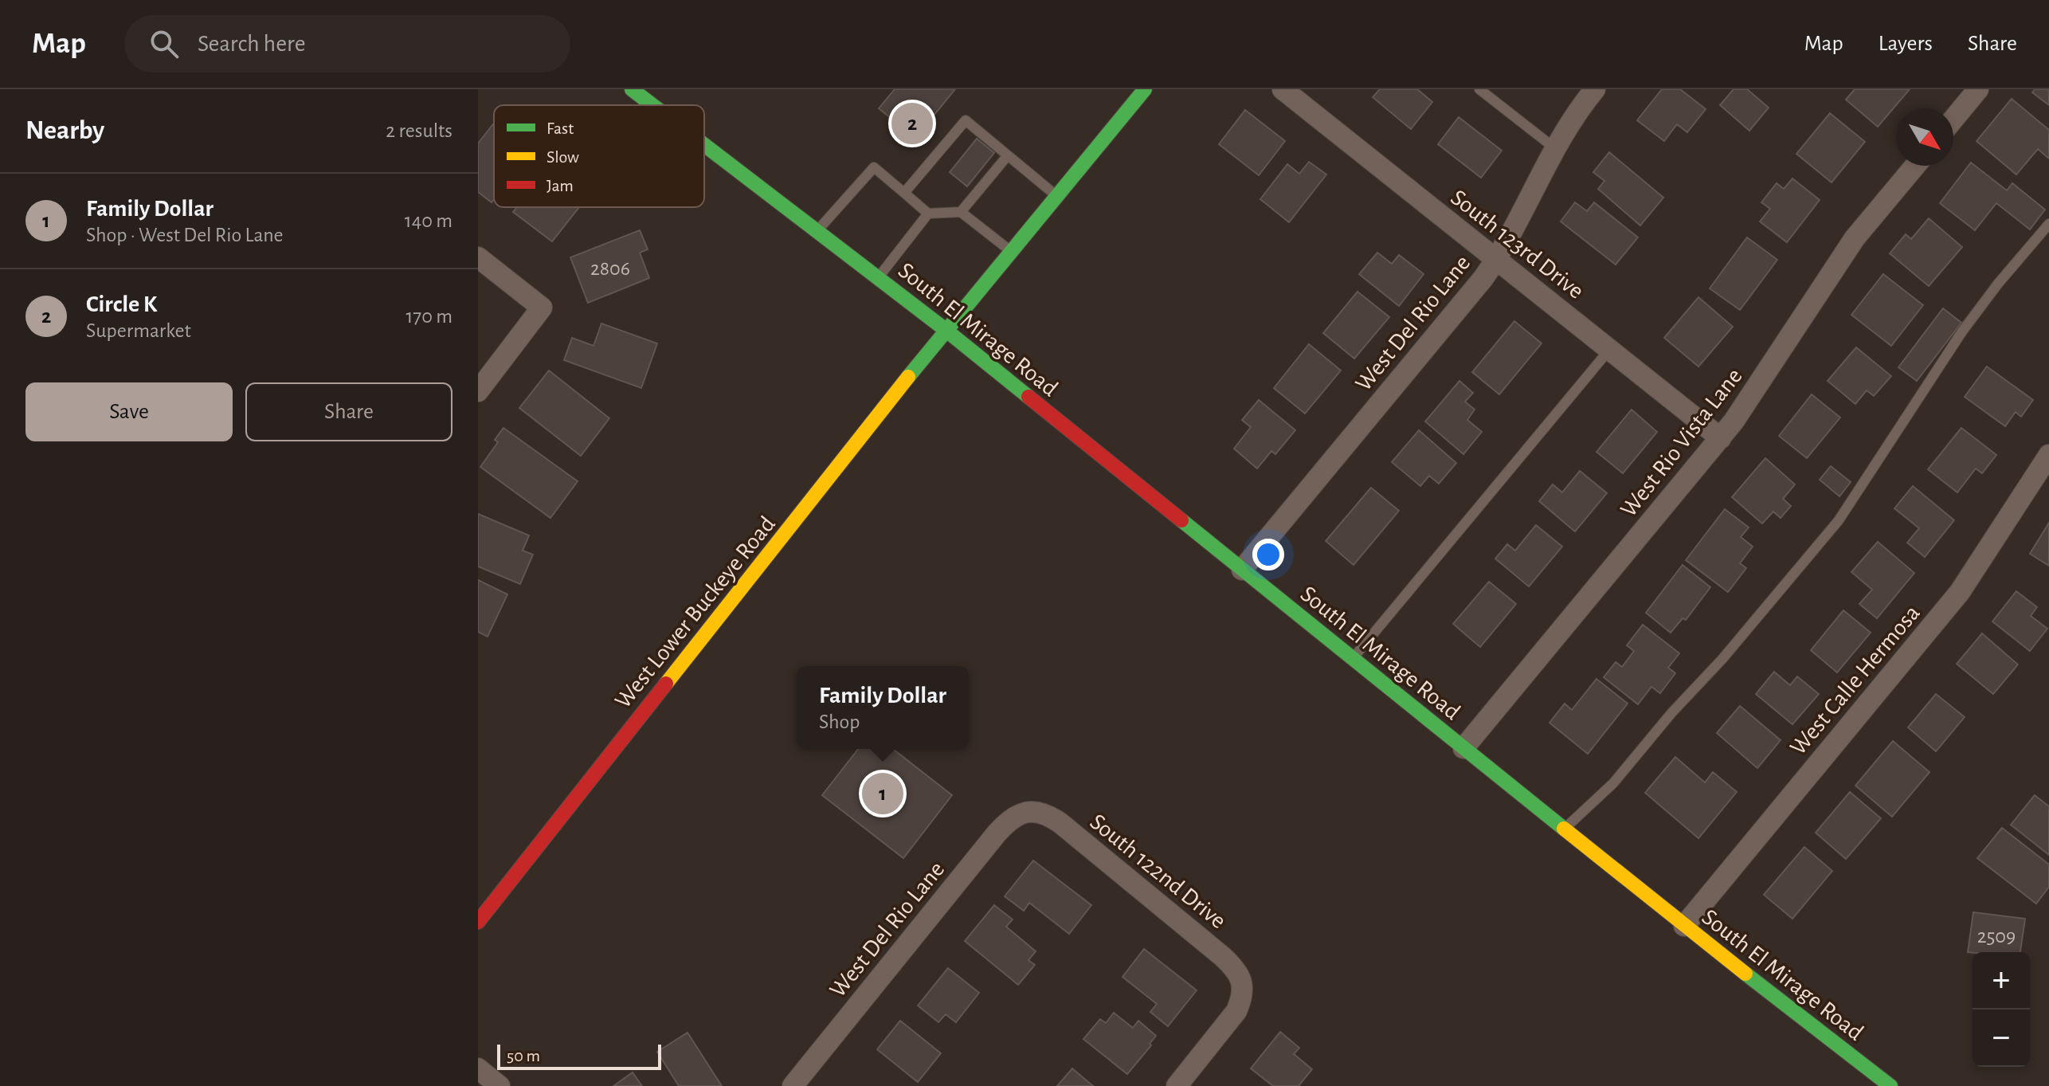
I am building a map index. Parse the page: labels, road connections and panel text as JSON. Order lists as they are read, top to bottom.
{
  "streets": {
    "main road": ["South El Mirage Road", "West Lower Buckeye Road"],
    "street": [
      "South 123rd Drive",
      "West Del Rio Lane",
      "West Rio Vista Lane",
      "West Calle Hermosa",
      "South 122nd Drive"
    ]
  },
  "crossings": [
    ["South 123rd Drive", "West Del Rio Lane"],
    ["South 123rd Drive", "West Rio Vista Lane"],
    ["West Del Rio Lane", "South El Mirage Road"],
    ["West Del Rio Lane", "South 122nd Drive"],
    ["South El Mirage Road", "West Rio Vista Lane"],
    ["South El Mirage Road", "West Lower Buckeye Road"],
    ["South El Mirage Road", "West Calle Hermosa"]
  ],
  "house_numbers": ["2806", "2509"],
  "legend": ["Fast", "Slow", "Jam"],
  "scale_bar": "50 m",
  "north": "bottom right",
  "page": {
    "header": "Map",
    "search": "Search here",
    "nav": ["Map", "Layers", "Share"],
    "heading": ["Nearby", "2 results"],
    "pins": ["2", "1"],
    "list": [
      {
        "mark": "1",
        "name": "Family Dollar",
        "note": "Shop · West Del Rio Lane",
        "value": "140 m"
      },
      {
        "mark": "2",
        "name": "Circle K",
        "note": "Supermarket",
        "value": "170 m"
      }
    ],
    "buttons": ["Save", "Share"],
    "popup": ["Family Dollar", "Shop"],
    "map_buttons": ["+", "−"],
    "scale": "50 m"
  }
}
